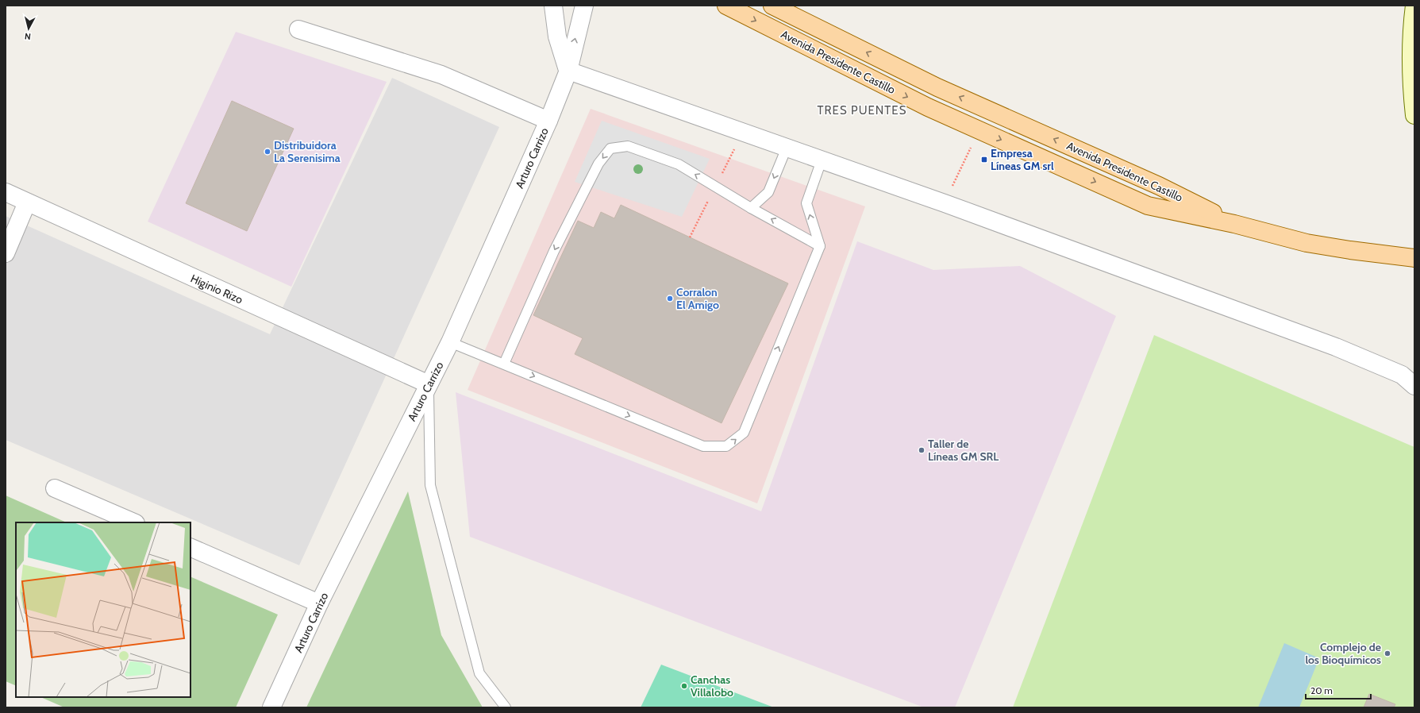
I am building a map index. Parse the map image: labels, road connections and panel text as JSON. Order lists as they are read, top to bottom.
{
  "streets": {
    "main road": ["Avenida Presidente Castillo"],
    "street": ["Arturo Carrizo", "Higinio Rizo"]
  },
  "crossings": [
    ["Arturo Carrizo", "Higinio Rizo"]
  ],
  "districts": ["TRES PUENTES"],
  "places": {
    "other": [
      "Distribuidora La Serenisima",
      "Corralon El Amigo",
      "Taller de Líneas GM SRL",
      "Complejo de los Bioquímicos",
      "Canchas Villalobo"
    ],
    "transit": ["Empresa Líneas GM srl"]
  },
  "scale_bar": "20 m",
  "north": "bottom"
}
